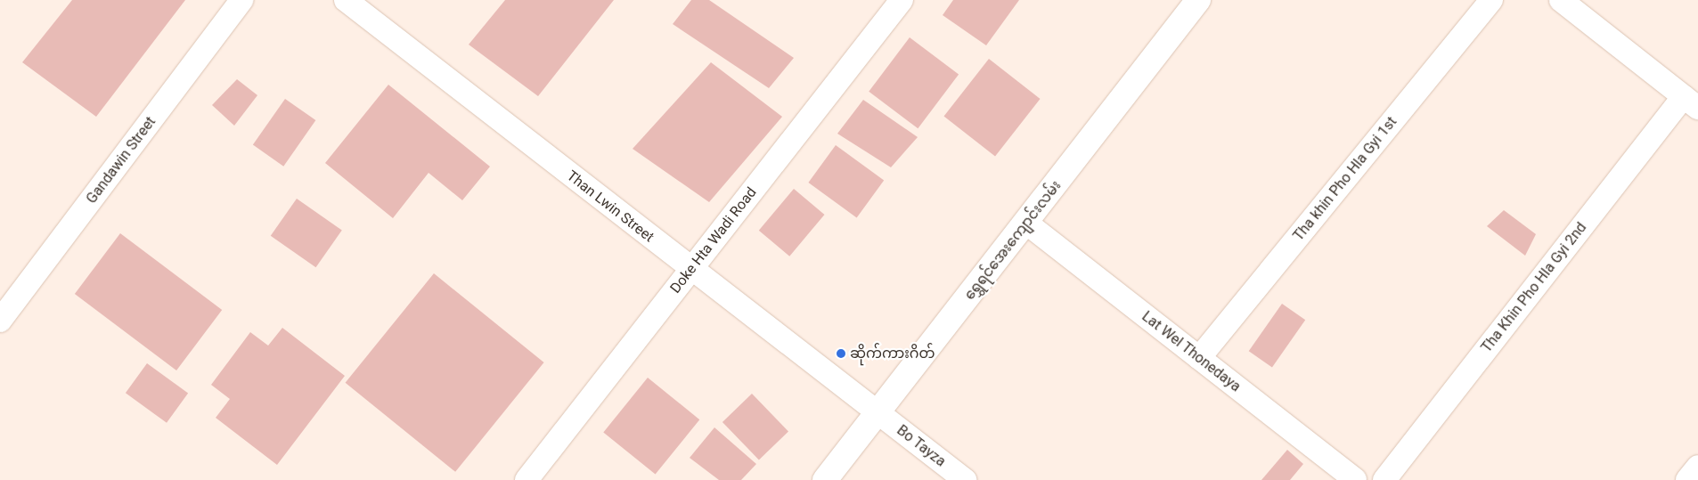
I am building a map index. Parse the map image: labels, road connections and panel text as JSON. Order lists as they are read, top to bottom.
{
  "streets": {
    "street": [
      "Gandawin Street",
      "Tha khin Pho Hla Gyi 1st",
      "Than Lwin Street",
      "Doke Hta Wadi Road",
      "ရွှေရင်အေးကျောင်းလမ်း",
      "Tha Khin Pho Hla Gyi 2nd",
      "Lat Wel Thonedaya",
      "Bo Tayza"
    ]
  },
  "crossings": [
    ["Tha khin Pho Hla Gyi 1st", "Lat Wel Thonedaya"],
    ["Than Lwin Street", "Doke Hta Wadi Road"],
    ["Than Lwin Street", "ရွှေရင်အေးကျောင်းလမ်း"],
    ["Than Lwin Street", "Bo Tayza"],
    ["ရွှေရင်အေးကျောင်းလမ်း", "Lat Wel Thonedaya"],
    ["ရွှေရင်အေးကျောင်းလမ်း", "Bo Tayza"]
  ],
  "places": ["ဆိုက်ကားဂိတ်"]
}
